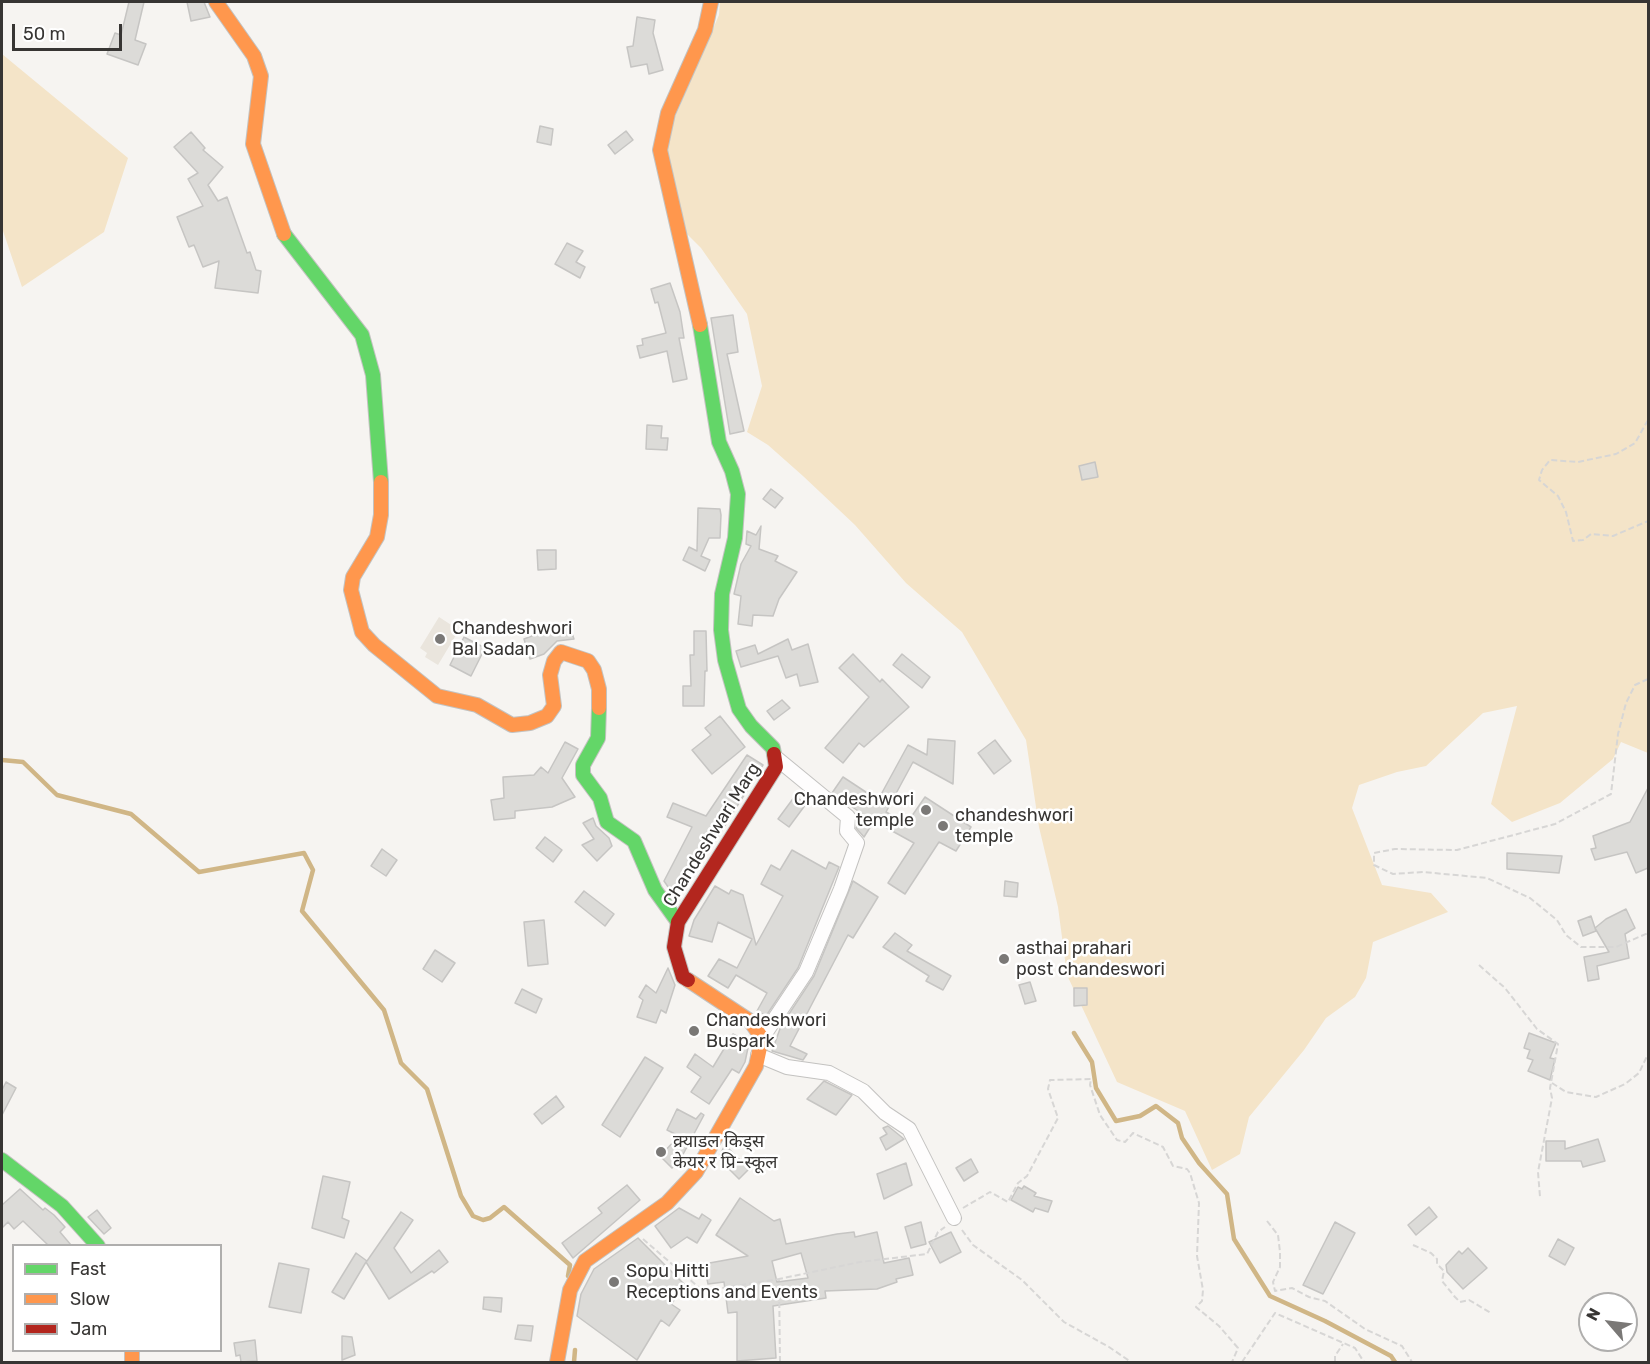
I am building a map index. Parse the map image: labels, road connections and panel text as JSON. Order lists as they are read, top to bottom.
{
  "streets": {
    "main road": ["Chandeshwari Marg"]
  },
  "places": [
    "Chandeshwori Bal Sadan",
    "Chandeshwori temple",
    "chandeshwori temple",
    "asthai prahari post chandeswori",
    "Chandeshwori Buspark",
    "क्र्याडल किड्स केयर र प्रि-स्कूल",
    "Sopu Hitti Receptions and Events"
  ],
  "legend": ["Fast", "Slow", "Jam"],
  "scale_bar": "50 m",
  "north": "top left"
}
